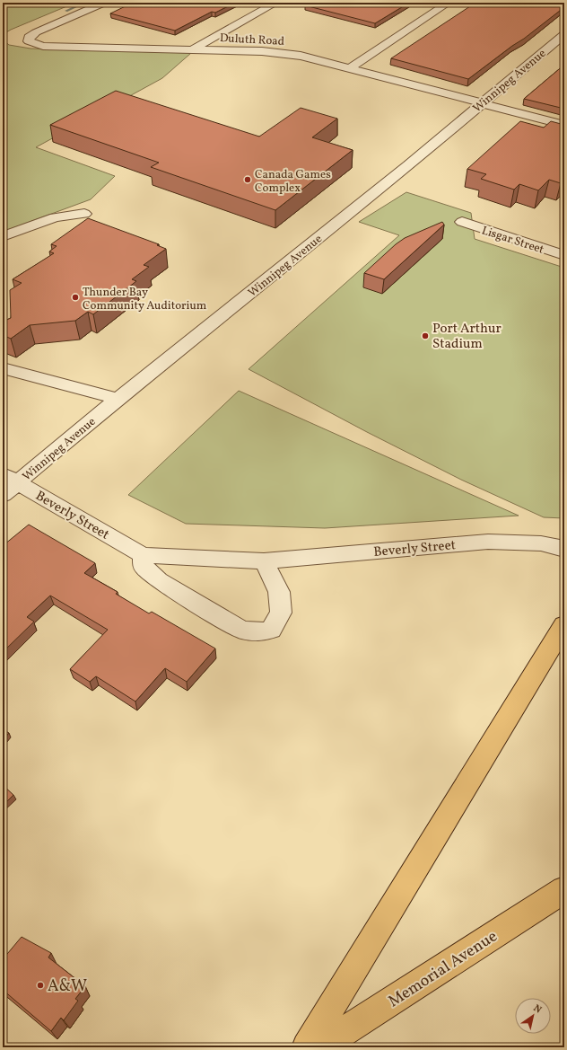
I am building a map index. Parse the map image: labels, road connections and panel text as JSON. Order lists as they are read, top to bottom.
{
  "streets": {
    "main road": ["Memorial Avenue"],
    "street": [
      "Duluth Road",
      "Winnipeg Avenue",
      "Lisgar Street",
      "Beverly Street"
    ]
  },
  "crossings": [
    ["Duluth Road", "Winnipeg Avenue"],
    ["Winnipeg Avenue", "Beverly Street"]
  ],
  "places": [
    "Canada Games Complex",
    "Thunder Bay Community Auditorium",
    "Port Arthur Stadium",
    "A&W"
  ],
  "north": "top right"
}
